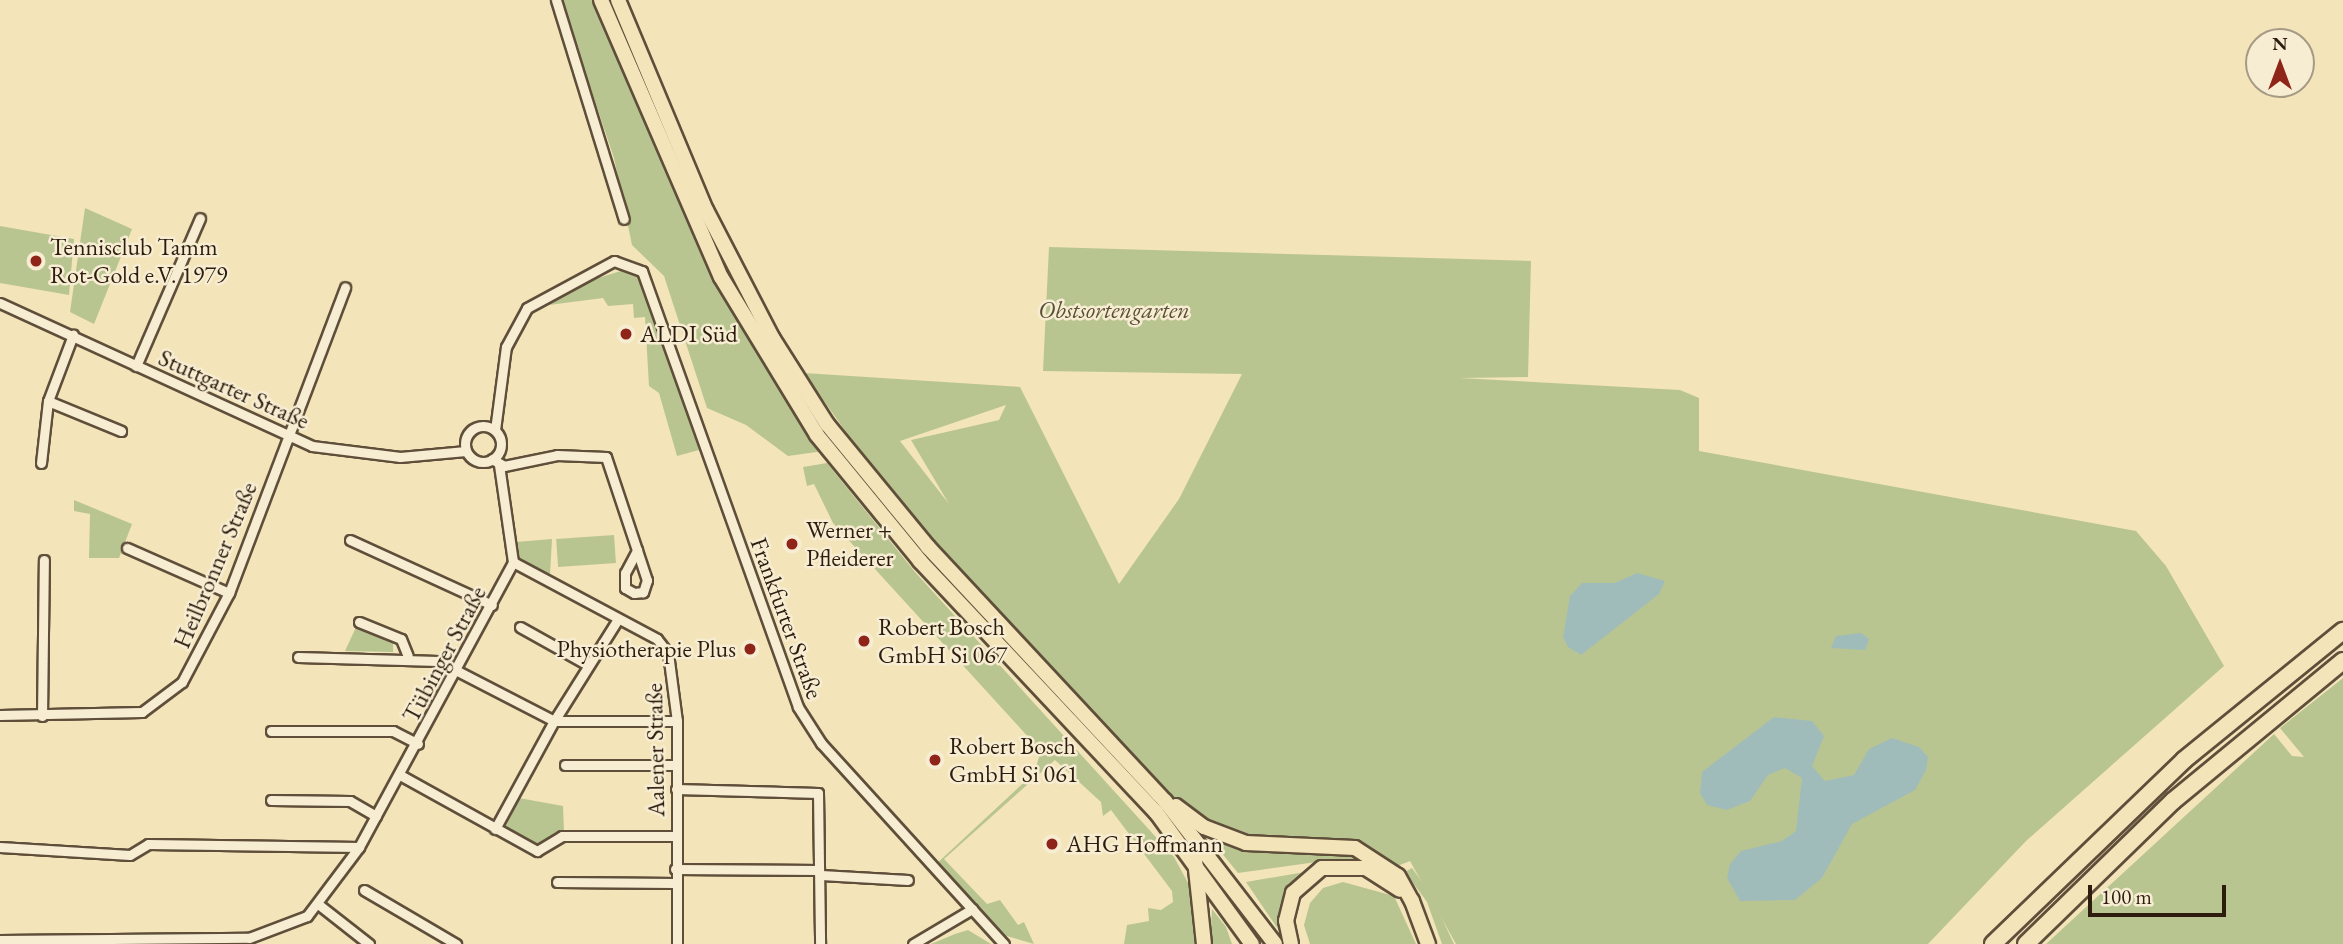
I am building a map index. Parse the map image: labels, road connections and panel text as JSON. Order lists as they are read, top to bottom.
{
  "streets": {
    "street": [
      "Stuttgarter Straße",
      "Heilbronner Straße",
      "Frankfurter Straße",
      "Tübinger Straße",
      "Aalener Straße"
    ]
  },
  "crossings": [
    ["Stuttgarter Straße", "Heilbronner Straße"],
    ["Stuttgarter Straße", "Frankfurter Straße"],
    ["Tübinger Straße", "Aalener Straße"]
  ],
  "parks": ["Obstsortengarten"],
  "places": [
    "Tennisclub Tamm Rot-Gold e.V. 1979",
    "ALDI Süd",
    "Werner + Pfleiderer",
    "Robert Bosch GmbH Si 067",
    "Physiotherapie Plus",
    "Robert Bosch GmbH Si 061",
    "AHG Hoffmann"
  ],
  "scale_bar": "100 m",
  "north": "top"
}
